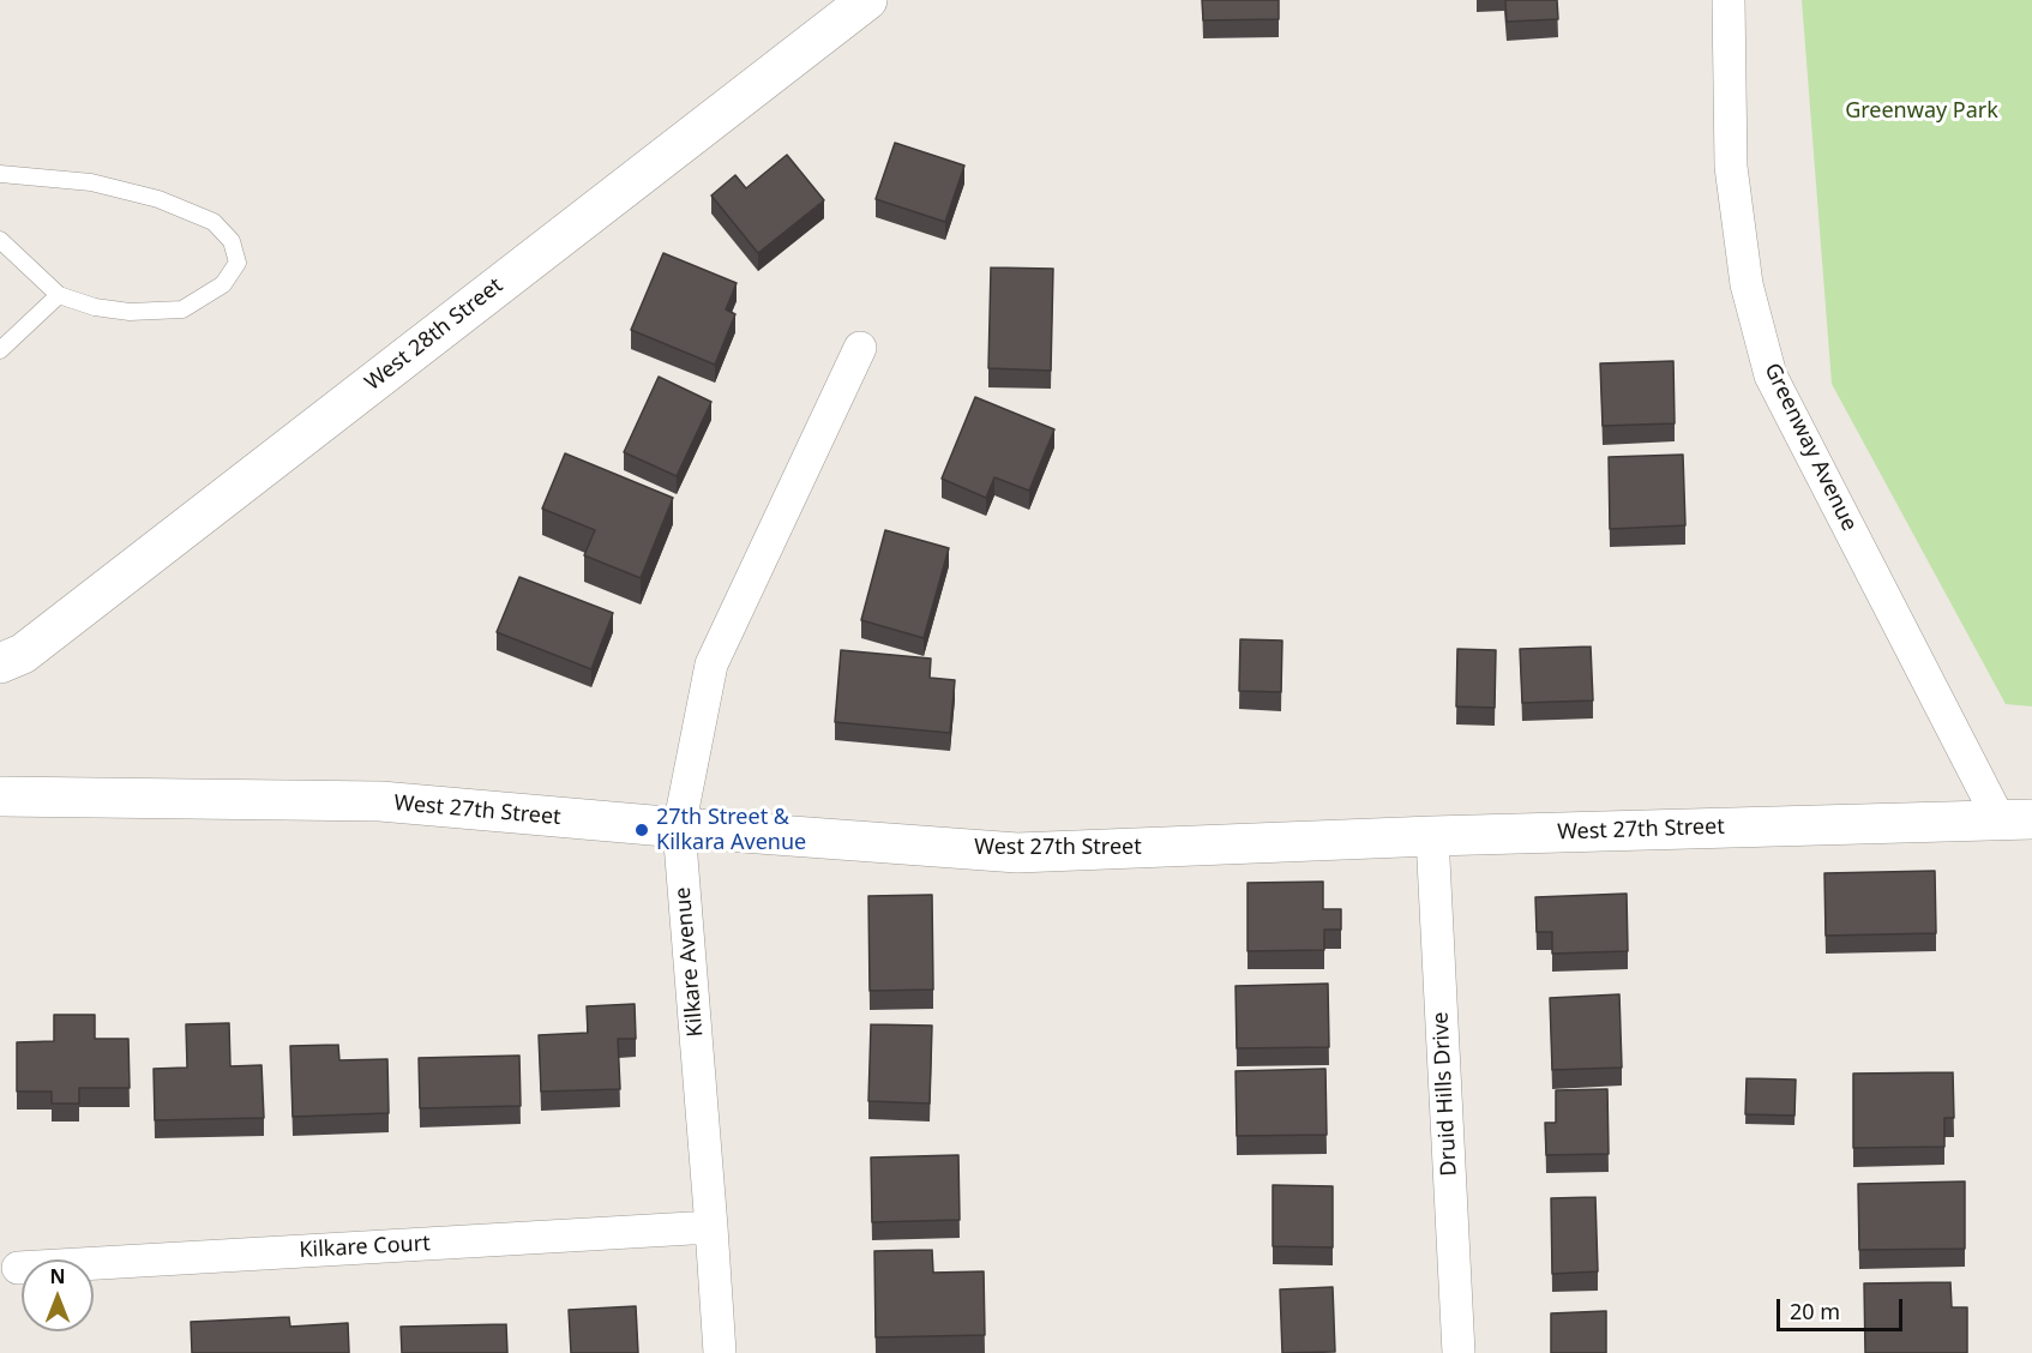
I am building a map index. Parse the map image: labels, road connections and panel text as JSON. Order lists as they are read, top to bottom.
{
  "streets": {
    "street": [
      "West 28th Street",
      "Greenway Avenue",
      "West 27th Street",
      "Kilkare Avenue",
      "Druid Hills Drive",
      "Kilkare Court"
    ]
  },
  "crossings": [
    ["Greenway Avenue", "West 27th Street"],
    ["West 27th Street", "Kilkare Avenue"],
    ["West 27th Street", "Druid Hills Drive"],
    ["Kilkare Avenue", "Kilkare Court"]
  ],
  "parks": ["Greenway Park"],
  "places": ["27th Street & Kilkara Avenue"],
  "scale_bar": "20 m",
  "north": "top"
}
